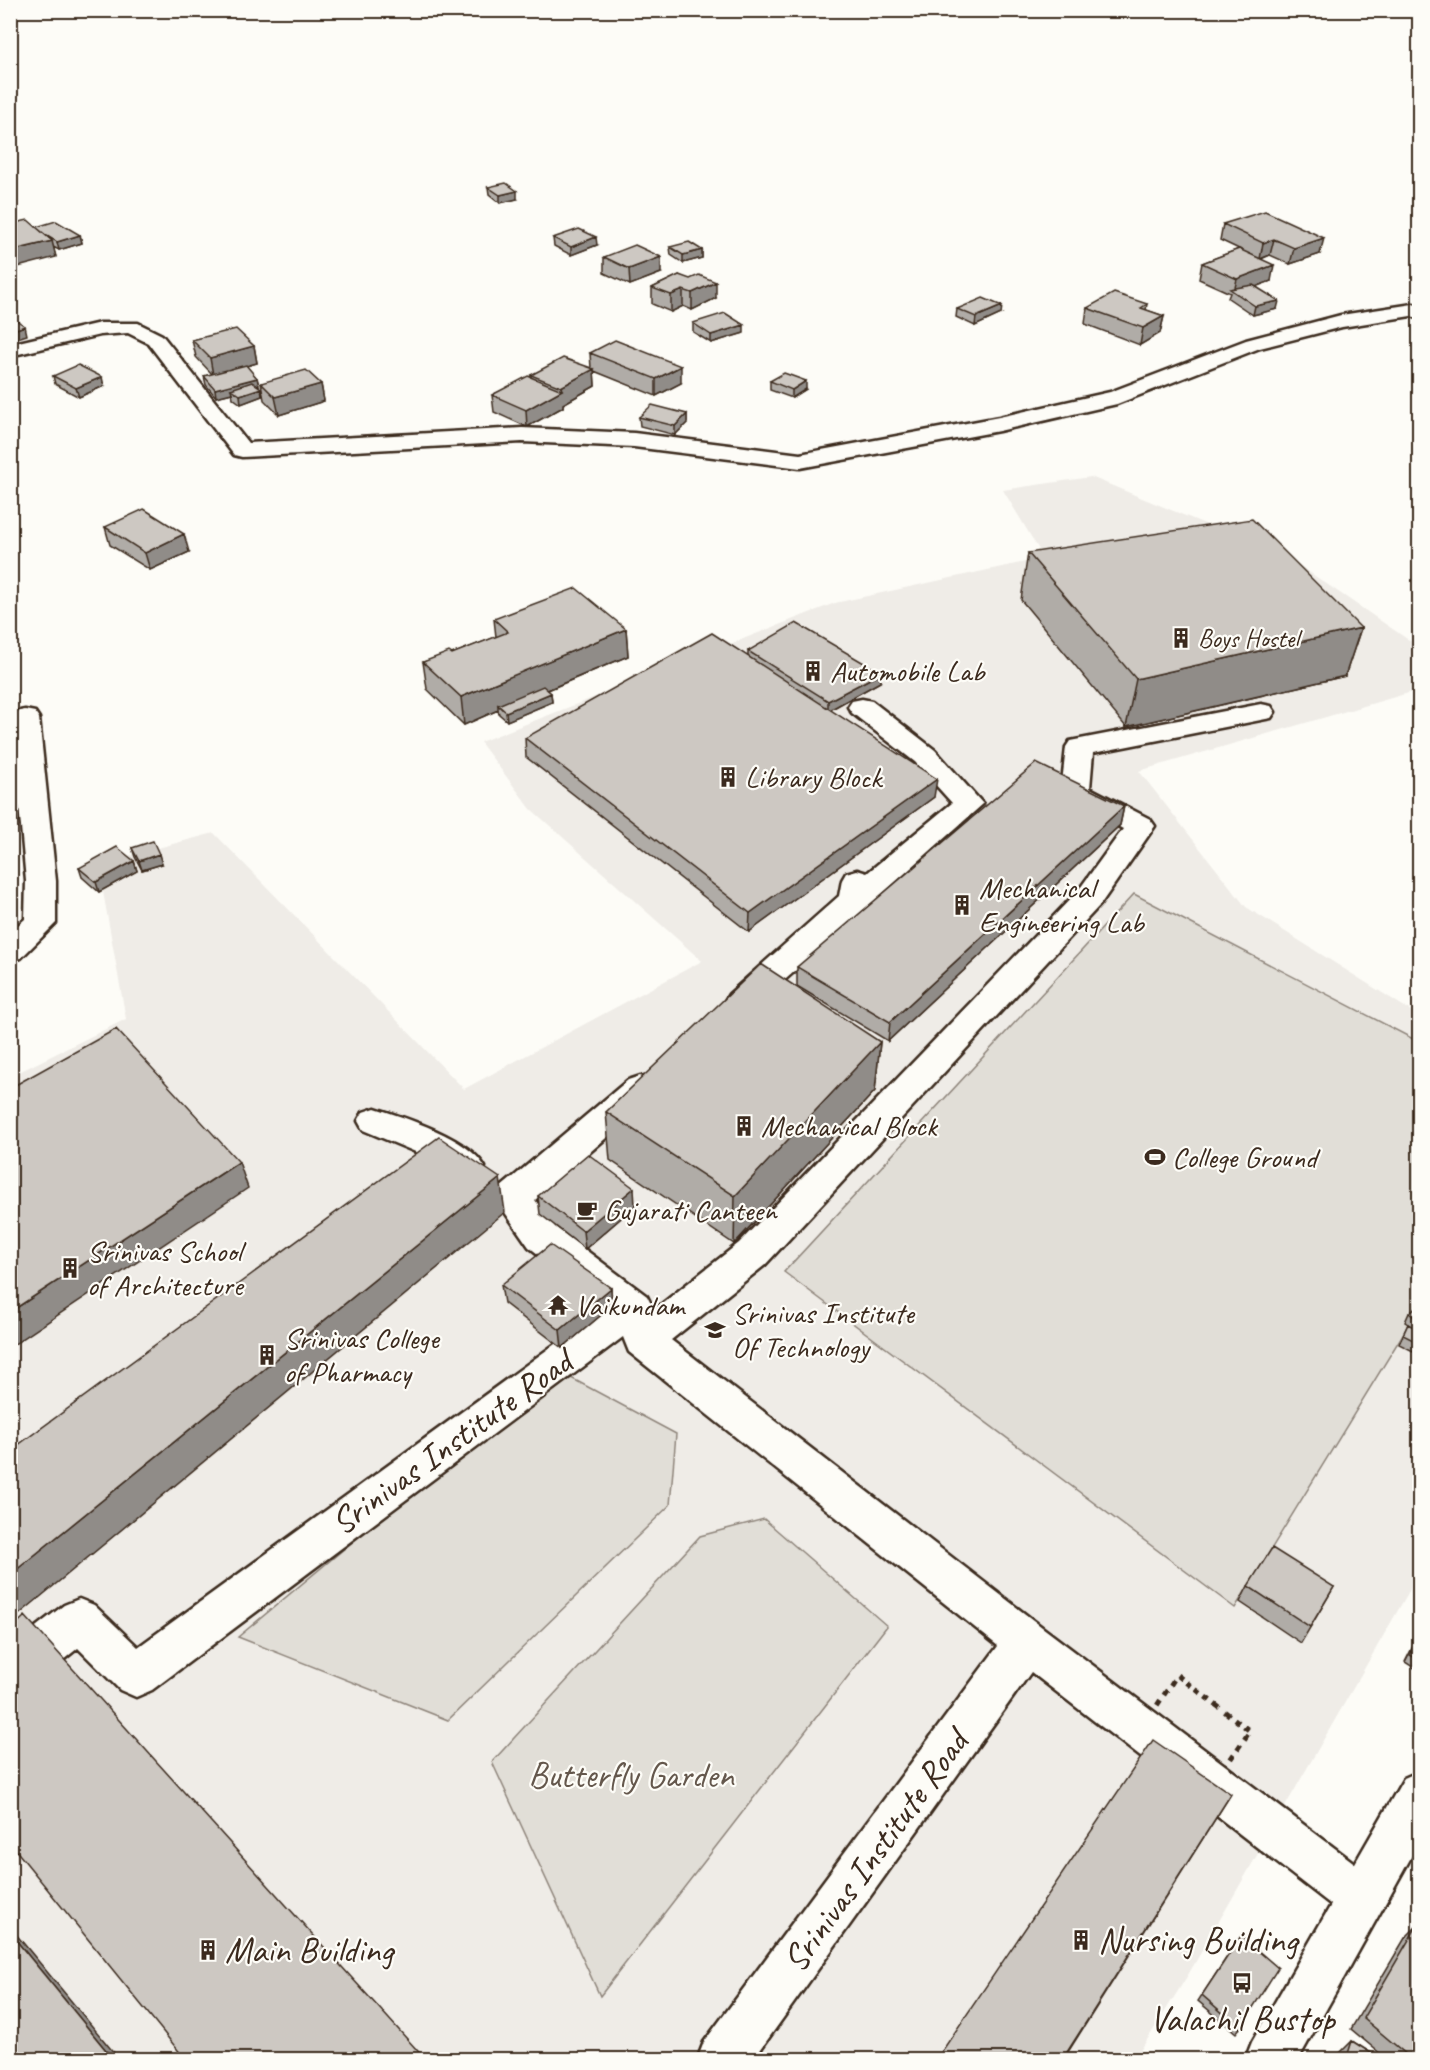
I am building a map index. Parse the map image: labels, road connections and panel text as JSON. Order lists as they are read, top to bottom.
{
  "streets": {
    "street": ["Srinivas Institute Road"]
  },
  "parks": ["Butterfly Garden"],
  "places": {
    "building": [
      "Boys Hostel",
      "Automobile Lab",
      "Library Block",
      "Mechanical Engineering Lab",
      "Mechanical Block",
      "Srinivas School of Architecture",
      "Srinivas College of Pharmacy",
      "Nursing Building",
      "Main Building"
    ],
    "sports": ["College Ground"],
    "cafe": ["Gujarati Canteen"],
    "temple": ["Vaikundam"],
    "school or university": ["Srinivas Institute Of Technology"],
    "bus stop": ["Valachil Bustop"]
  }
}
